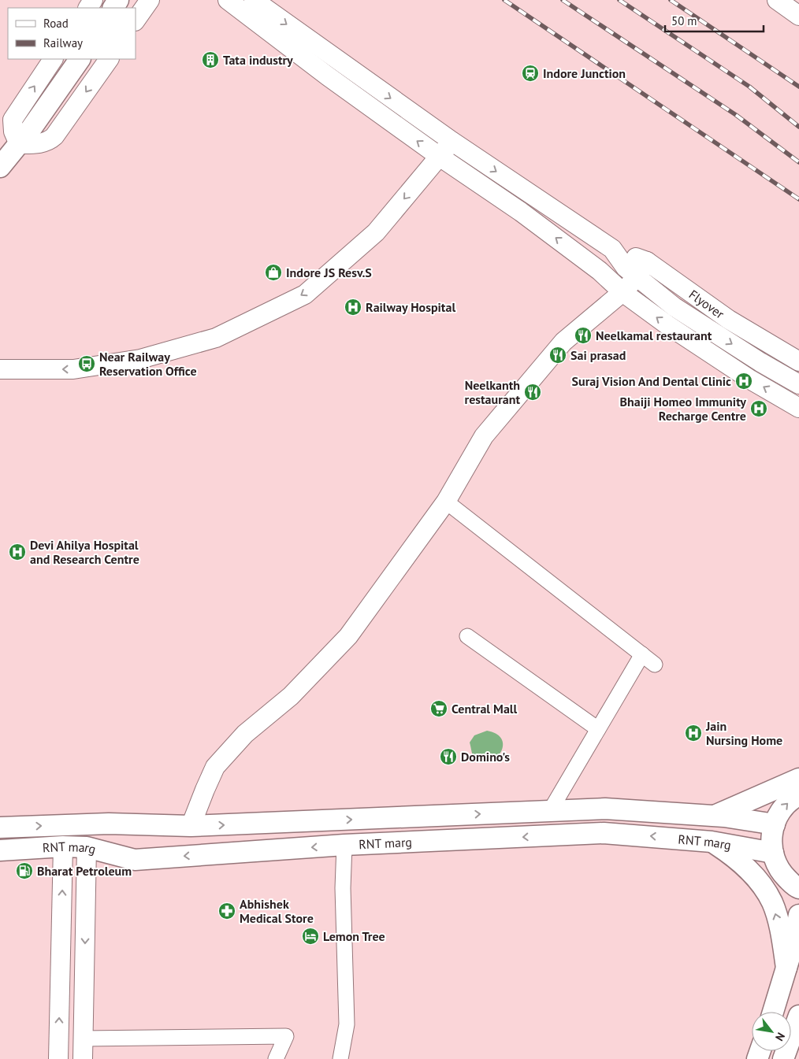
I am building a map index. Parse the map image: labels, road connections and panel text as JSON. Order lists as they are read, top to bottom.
{
  "streets": {
    "main road": ["RNT marg"],
    "street": ["Flyover"]
  },
  "places": {
    "building": ["Tata industry"],
    "station": ["Indore Junction"],
    "shop": ["Indore JS Resv.S"],
    "hospital": [
      "Railway Hospital",
      "Suraj Vision And Dental Clinic",
      "Bhaiji Homeo Immunity Recharge Centre",
      "Devi Ahilya Hospital and Research Centre",
      "Jain Nursing Home"
    ],
    "restaurant": [
      "Neelkamal restaurant",
      "Sai prasad",
      "Neelkanth restaurant",
      "Domino's"
    ],
    "bus stop": ["Near Railway Reservation Office"],
    "supermarket": ["Central Mall"],
    "fuel station": ["Bharat Petroleum"],
    "pharmacy": ["Abhishek Medical Store"],
    "hotel": ["Lemon Tree"]
  },
  "legend": ["Road", "Railway"],
  "scale_bar": "50 m",
  "north": "bottom right"
}
